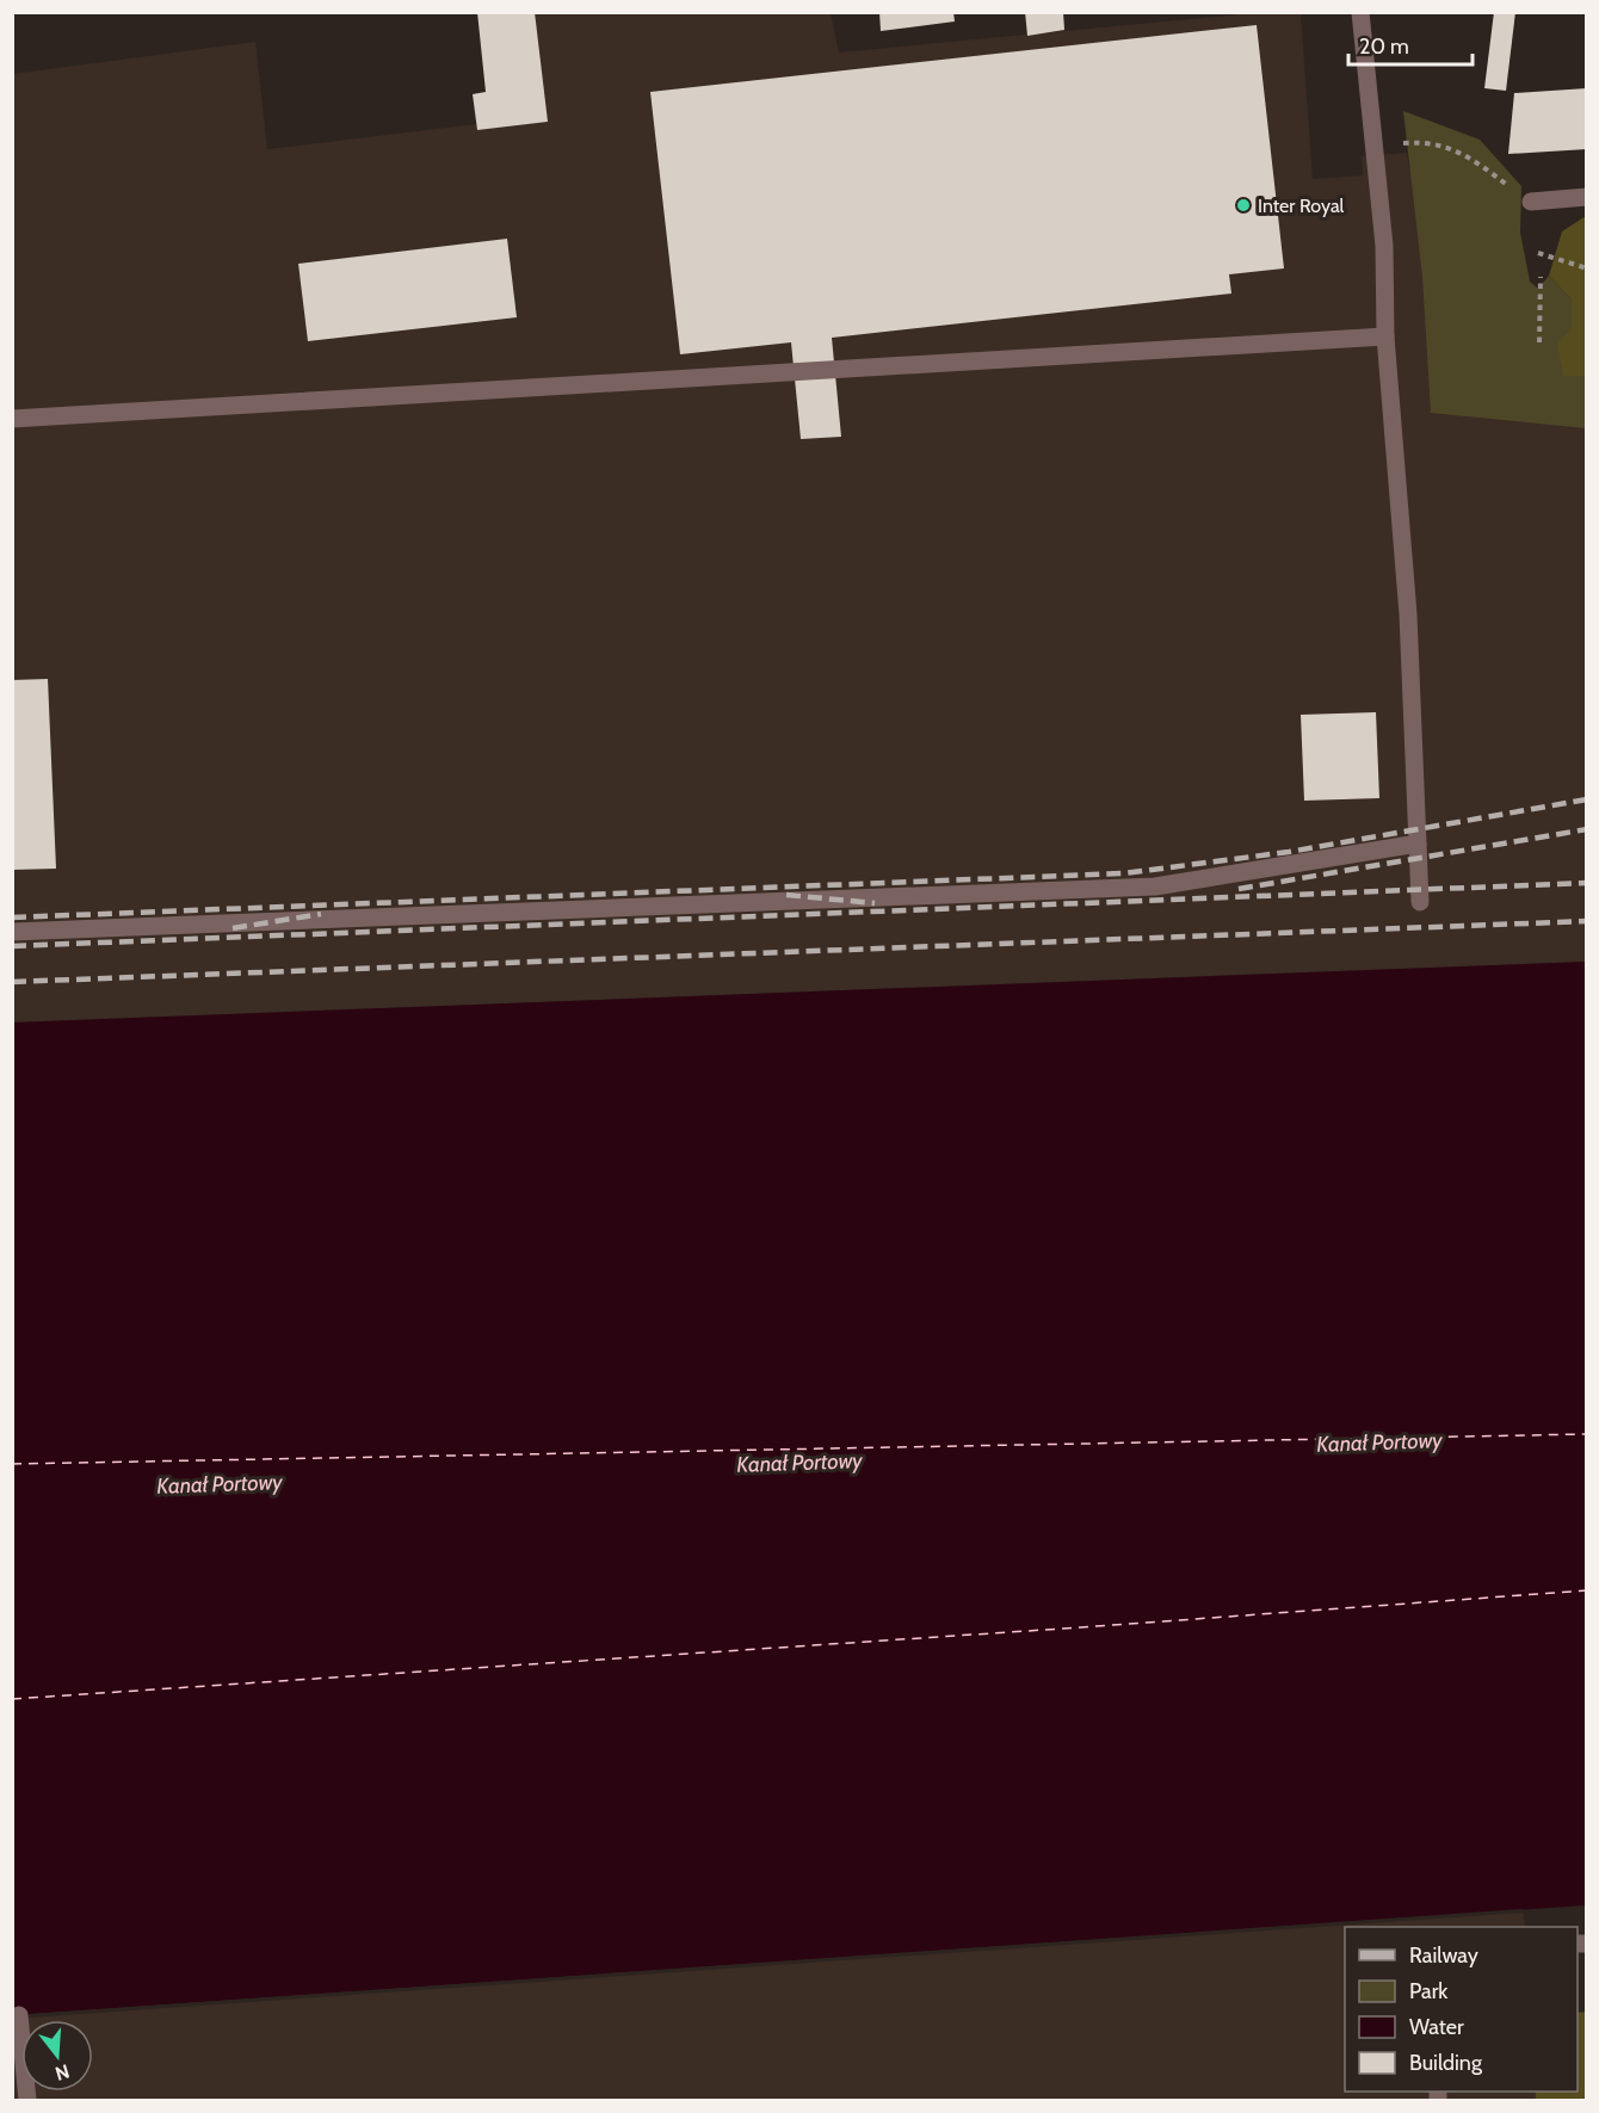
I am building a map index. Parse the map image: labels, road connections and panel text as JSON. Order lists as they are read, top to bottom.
{
  "water": ["Kanał Portowy"],
  "places": ["Inter Royal"],
  "legend": [
    "Railway",
    "Park",
    "Water",
    "Building"
  ],
  "scale_bar": "20 m",
  "north": "bottom"
}
